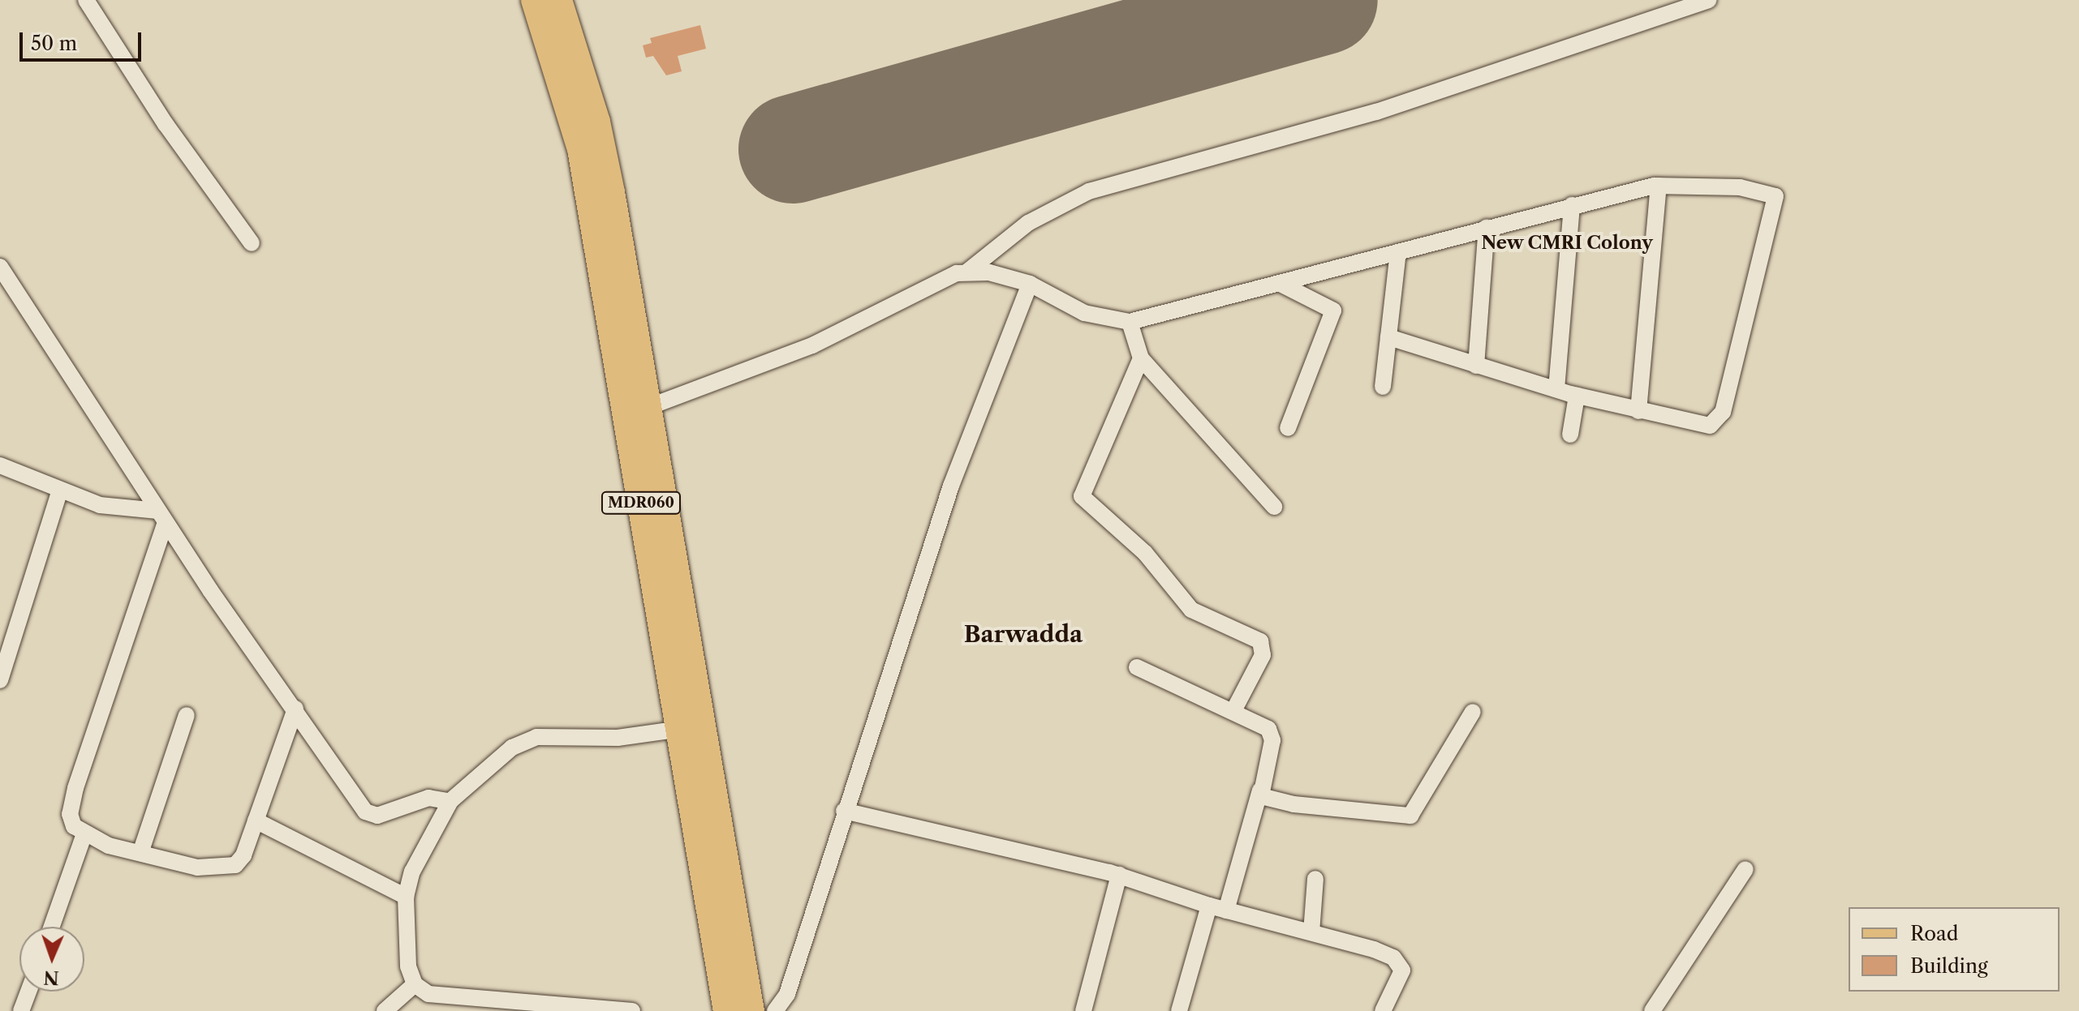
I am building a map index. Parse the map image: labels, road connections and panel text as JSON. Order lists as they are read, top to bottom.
{
  "streets": {
    "main road": ["MDR060"]
  },
  "districts": ["New CMRI Colony", "Barwadda"],
  "legend": ["Road", "Building"],
  "scale_bar": "50 m",
  "north": "bottom"
}
